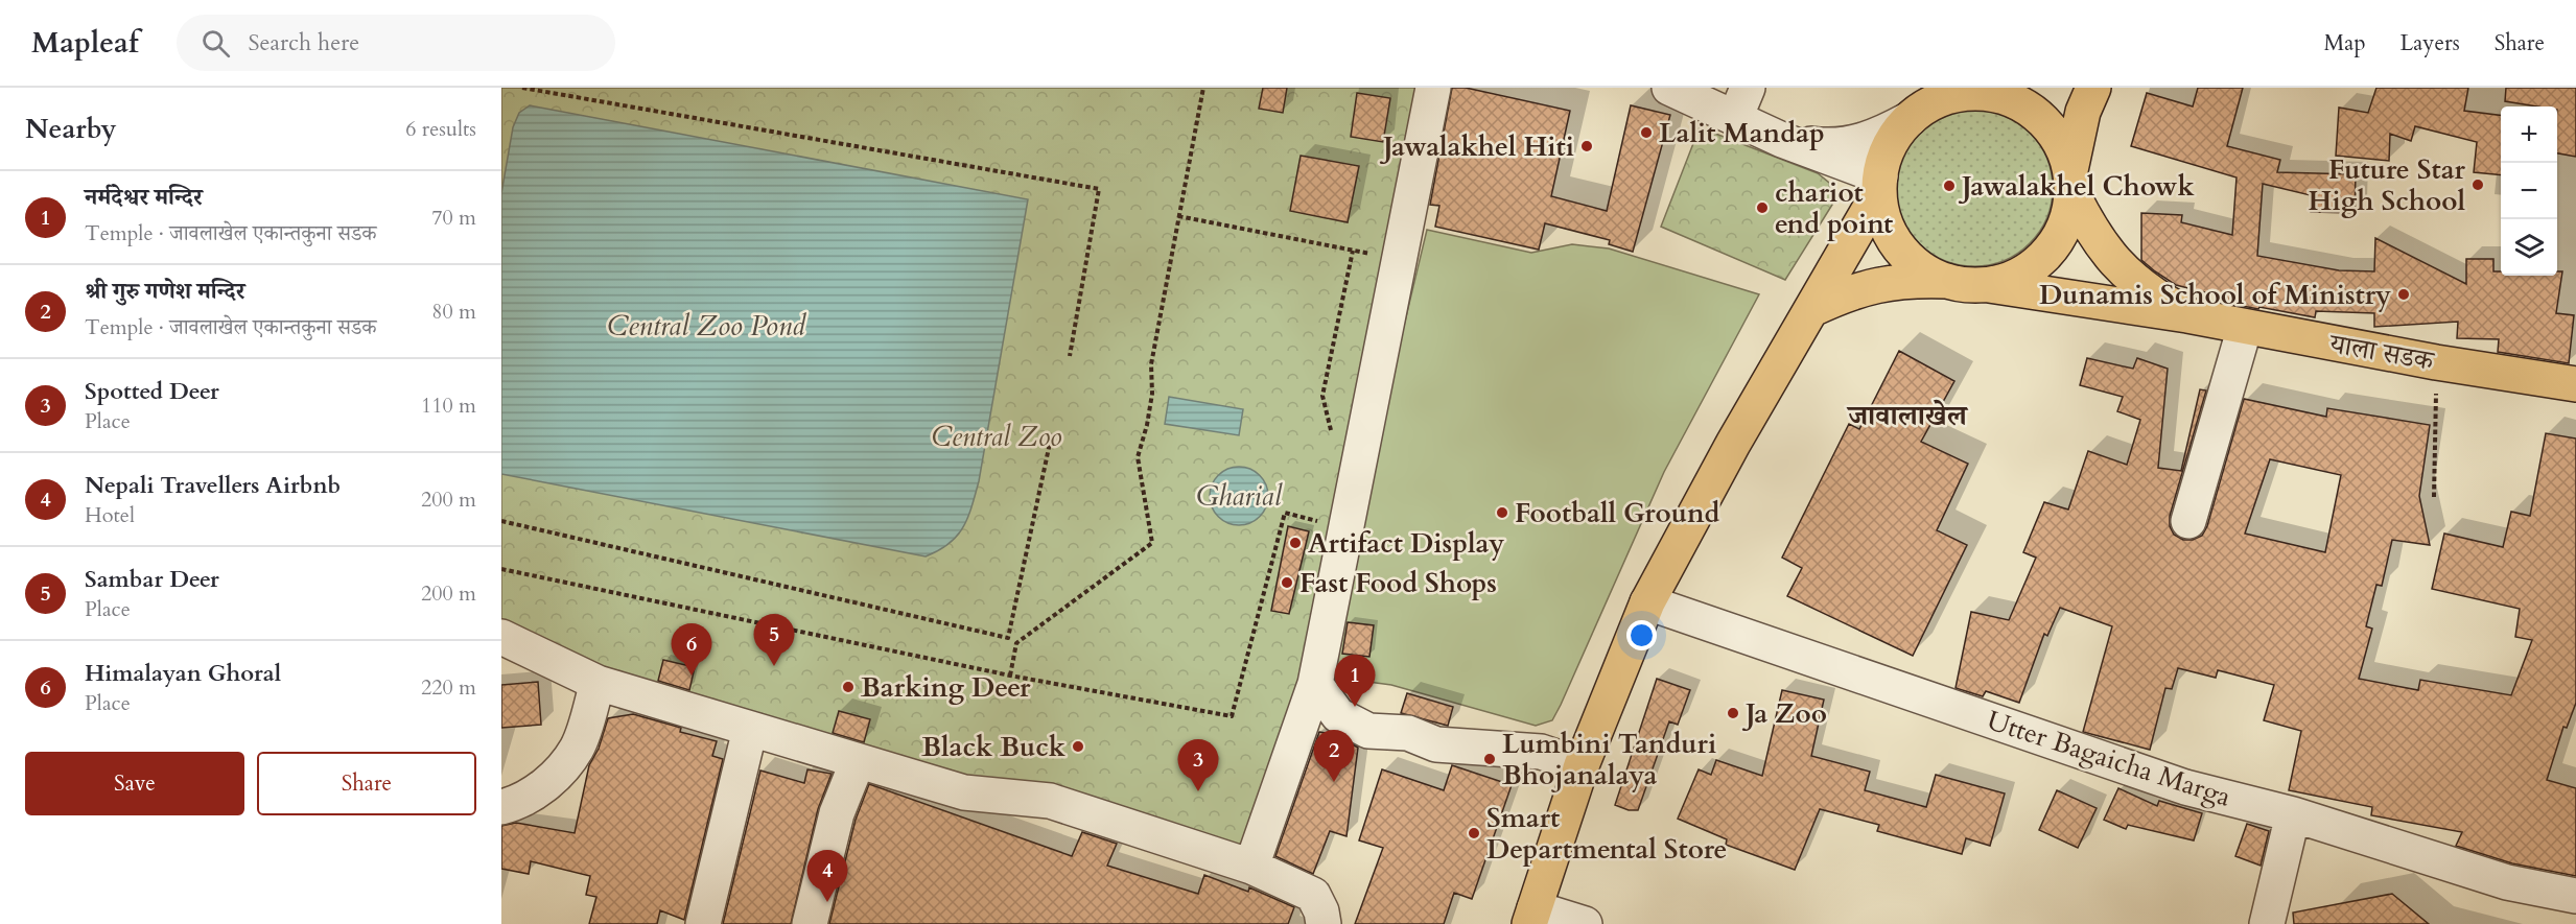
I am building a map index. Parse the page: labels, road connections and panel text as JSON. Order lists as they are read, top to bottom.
{
  "streets": {
    "main road": ["याला सडक"],
    "street": ["Utter Bagaicha Marga"]
  },
  "districts": ["जावालाखेल"],
  "water": ["Central Zoo Pond", "Gharial"],
  "parks": ["Central Zoo"],
  "places": [
    "Lalit Mandap",
    "Jawalakhel Hiti",
    "Future Star High School",
    "Jawalakhel Chowk",
    "chariot end point",
    "Dunamis School of Ministry",
    "Football Ground",
    "Artifact Display",
    "Fast Food Shops",
    "Barking Deer",
    "Ja Zoo",
    "Black Buck",
    "Lumbini Tanduri Bhojanalaya",
    "Smart Departmental Store"
  ],
  "page": {
    "header": "Mapleaf",
    "search": "Search here",
    "nav": ["Map", "Layers", "Share"],
    "heading": ["Nearby", "6 results"],
    "map_buttons": ["+", "−"],
    "list": [
      {
        "mark": "1",
        "name": "नर्मदेश्वर मन्दिर",
        "note": "Temple · जावलाखेल एकान्तकुना सडक",
        "value": "70 m"
      },
      {
        "mark": "2",
        "name": "श्री गुरु गणेश मन्दिर",
        "note": "Temple · जावलाखेल एकान्तकुना सडक",
        "value": "80 m"
      },
      {
        "mark": "3",
        "name": "Spotted Deer",
        "note": "Place",
        "value": "110 m"
      },
      {
        "mark": "4",
        "name": "Nepali Travellers Airbnb",
        "note": "Hotel",
        "value": "200 m"
      },
      {
        "mark": "5",
        "name": "Sambar Deer",
        "note": "Place",
        "value": "200 m"
      },
      {
        "mark": "6",
        "name": "Himalayan Ghoral",
        "note": "Place",
        "value": "220 m"
      }
    ],
    "pins": [
      "5",
      "6",
      "1",
      "2",
      "3",
      "4"
    ],
    "buttons": ["Save", "Share"]
  }
}
